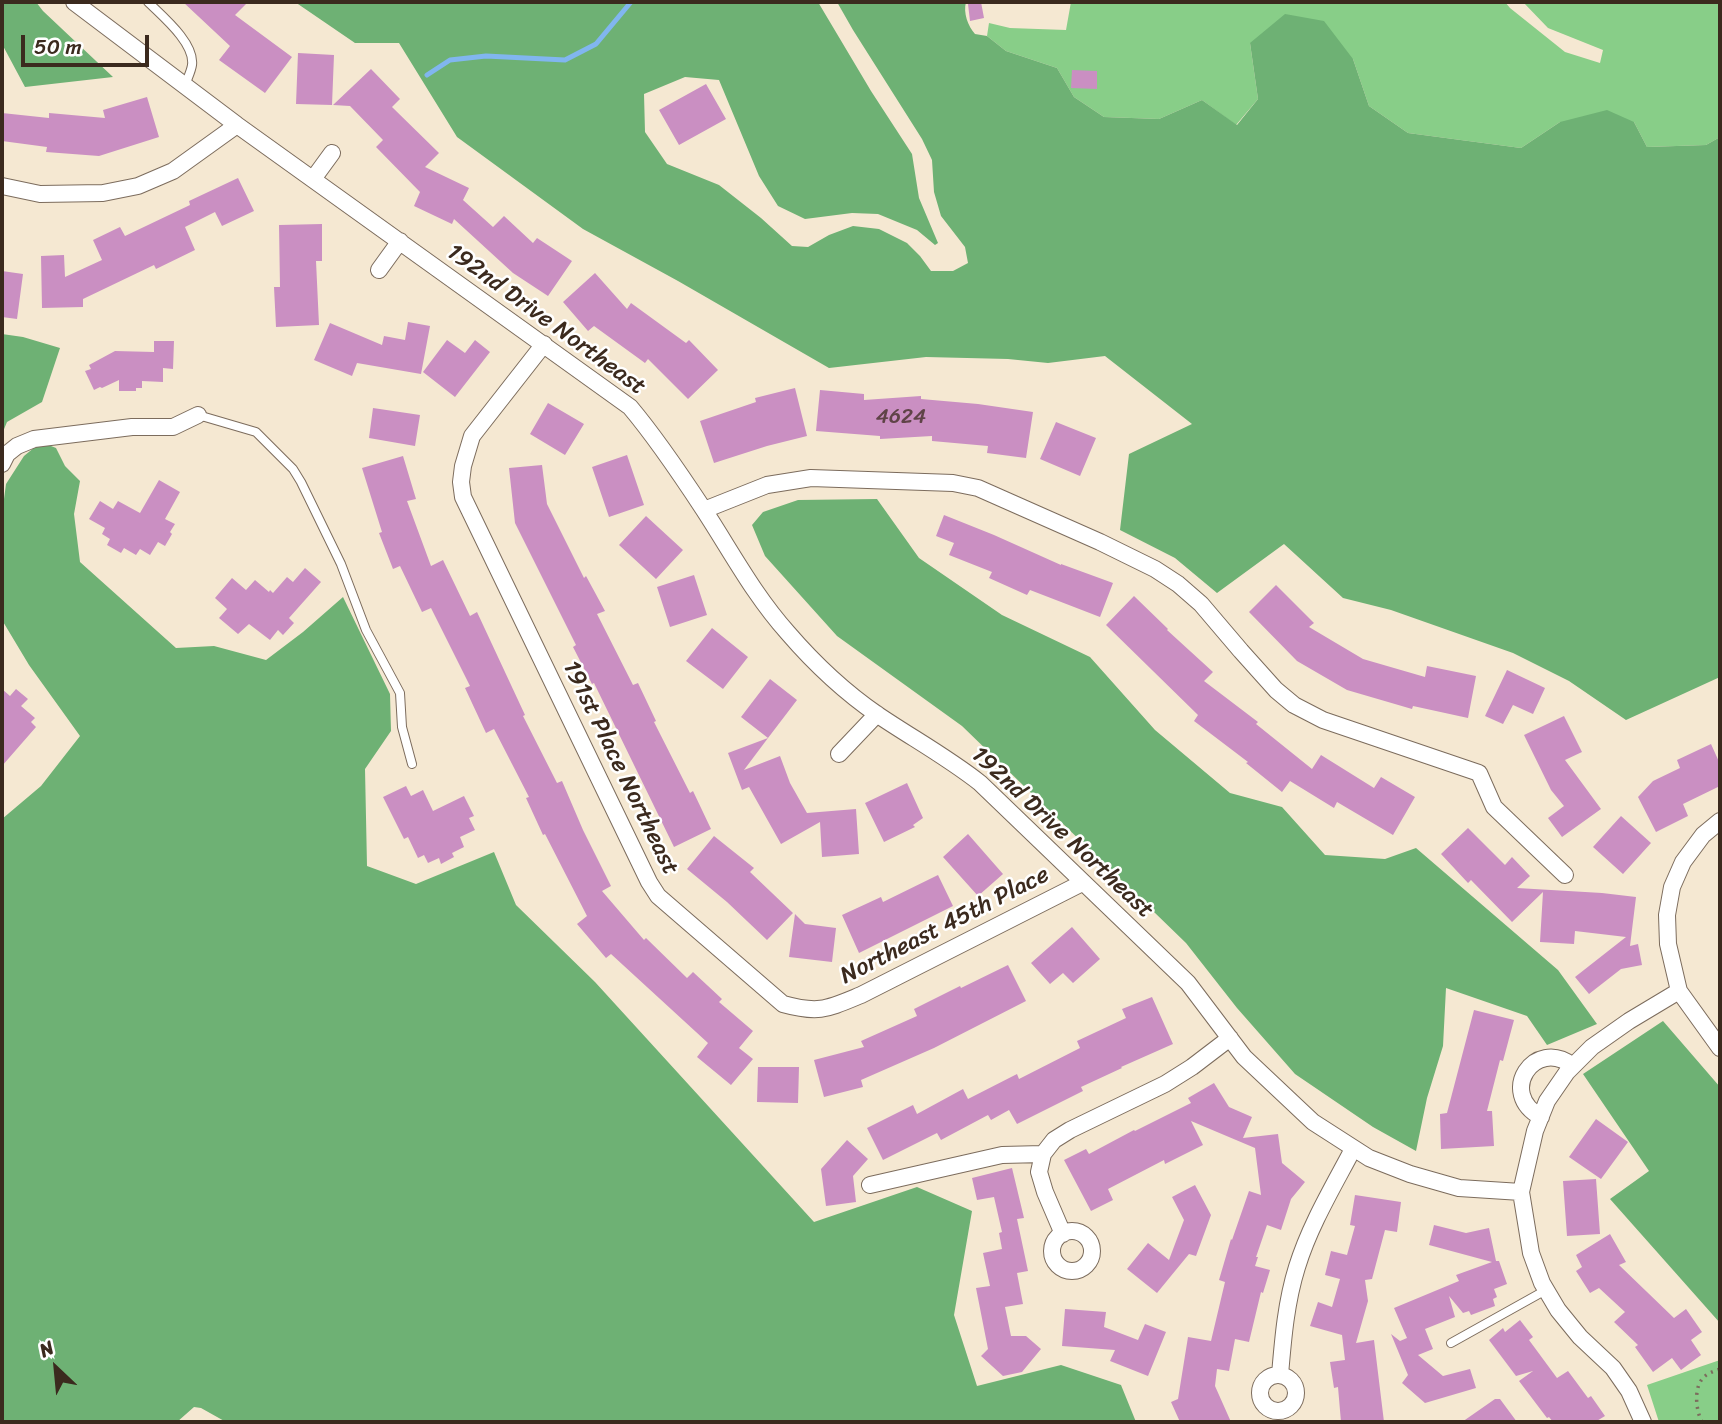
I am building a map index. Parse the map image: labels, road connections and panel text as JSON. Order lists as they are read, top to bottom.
{
  "streets": {
    "street": ["192nd Drive Northeast", "191st Place Northeast", "Northeast 45th Place"]
  },
  "crossings": [
    ["192nd Drive Northeast", "191st Place Northeast"],
    ["192nd Drive Northeast", "Northeast 45th Place"],
    ["191st Place Northeast", "Northeast 45th Place"]
  ],
  "house_numbers": ["4624"],
  "scale_bar": "50 m",
  "north": "top left"
}
